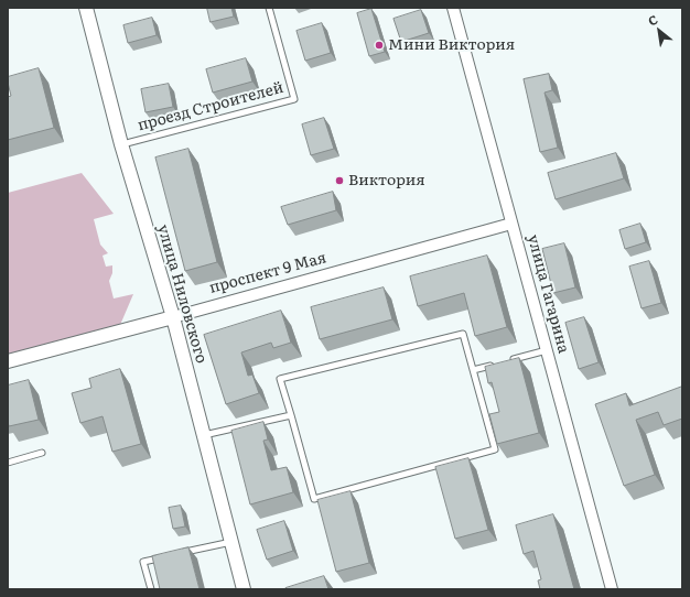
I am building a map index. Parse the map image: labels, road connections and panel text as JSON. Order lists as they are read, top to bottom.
{
  "streets": {
    "street": ["проспект 9 Мая", "улица Ниловского", "улица Гагарина"],
    "lane": ["проезд Строителей"]
  },
  "crossings": [
    ["проезд Строителей", "улица Ниловского"],
    ["проспект 9 Мая", "улица Ниловского"],
    ["проспект 9 Мая", "улица Гагарина"]
  ],
  "places": ["Мини Виктория", "Виктория"],
  "north": "top left"
}
